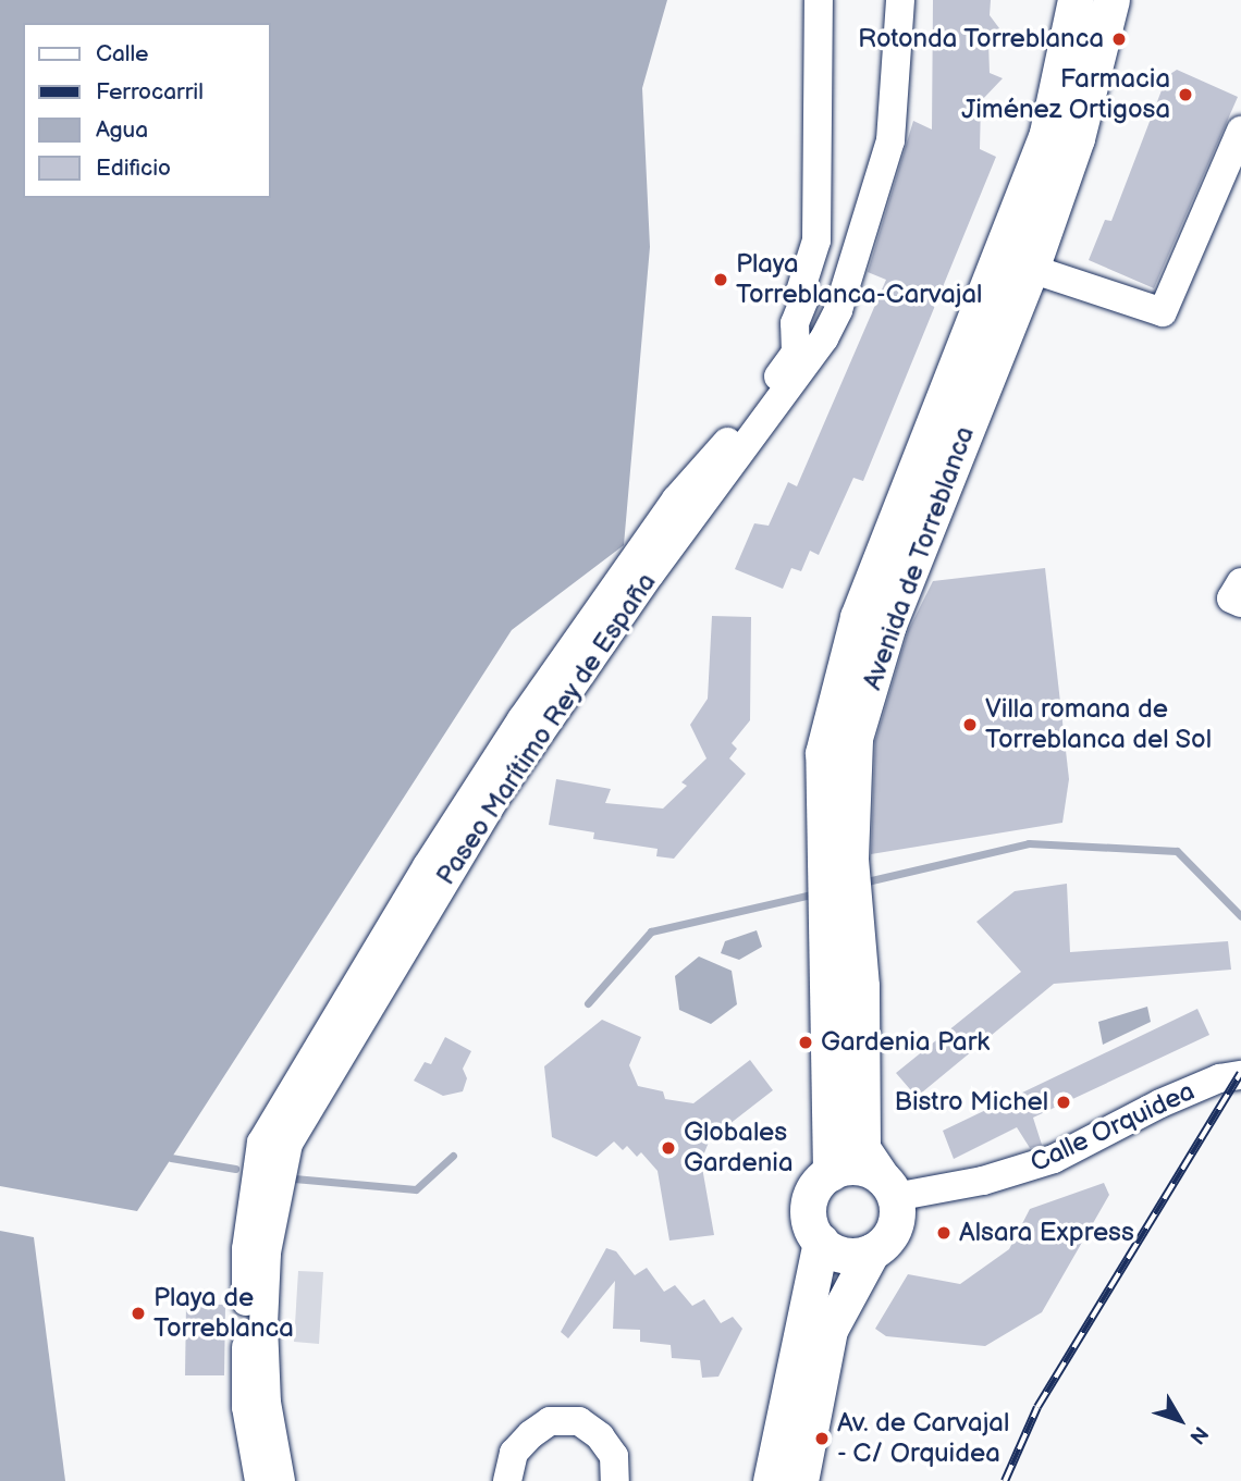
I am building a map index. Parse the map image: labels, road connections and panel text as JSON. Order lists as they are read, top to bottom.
{
  "streets": {
    "main road": ["Avenida de Torreblanca"],
    "street": ["Paseo Marítimo Rey de España", "Calle Orquidea"]
  },
  "crossings": [
    ["Avenida de Torreblanca", "Calle Orquidea"]
  ],
  "places": [
    "Rotonda Torreblanca",
    "Farmacia Jiménez Ortigosa",
    "Playa Torreblanca-Carvajal",
    "Villa romana de Torreblanca del Sol",
    "Gardenia Park",
    "Bistro Michel",
    "Globales Gardenia",
    "Alsara Express",
    "Playa de Torreblanca",
    "Av. de Carvajal - C/ Orquidea"
  ],
  "legend": [
    "Calle",
    "Ferrocarril",
    "Agua",
    "Edificio"
  ],
  "north": "bottom right"
}
